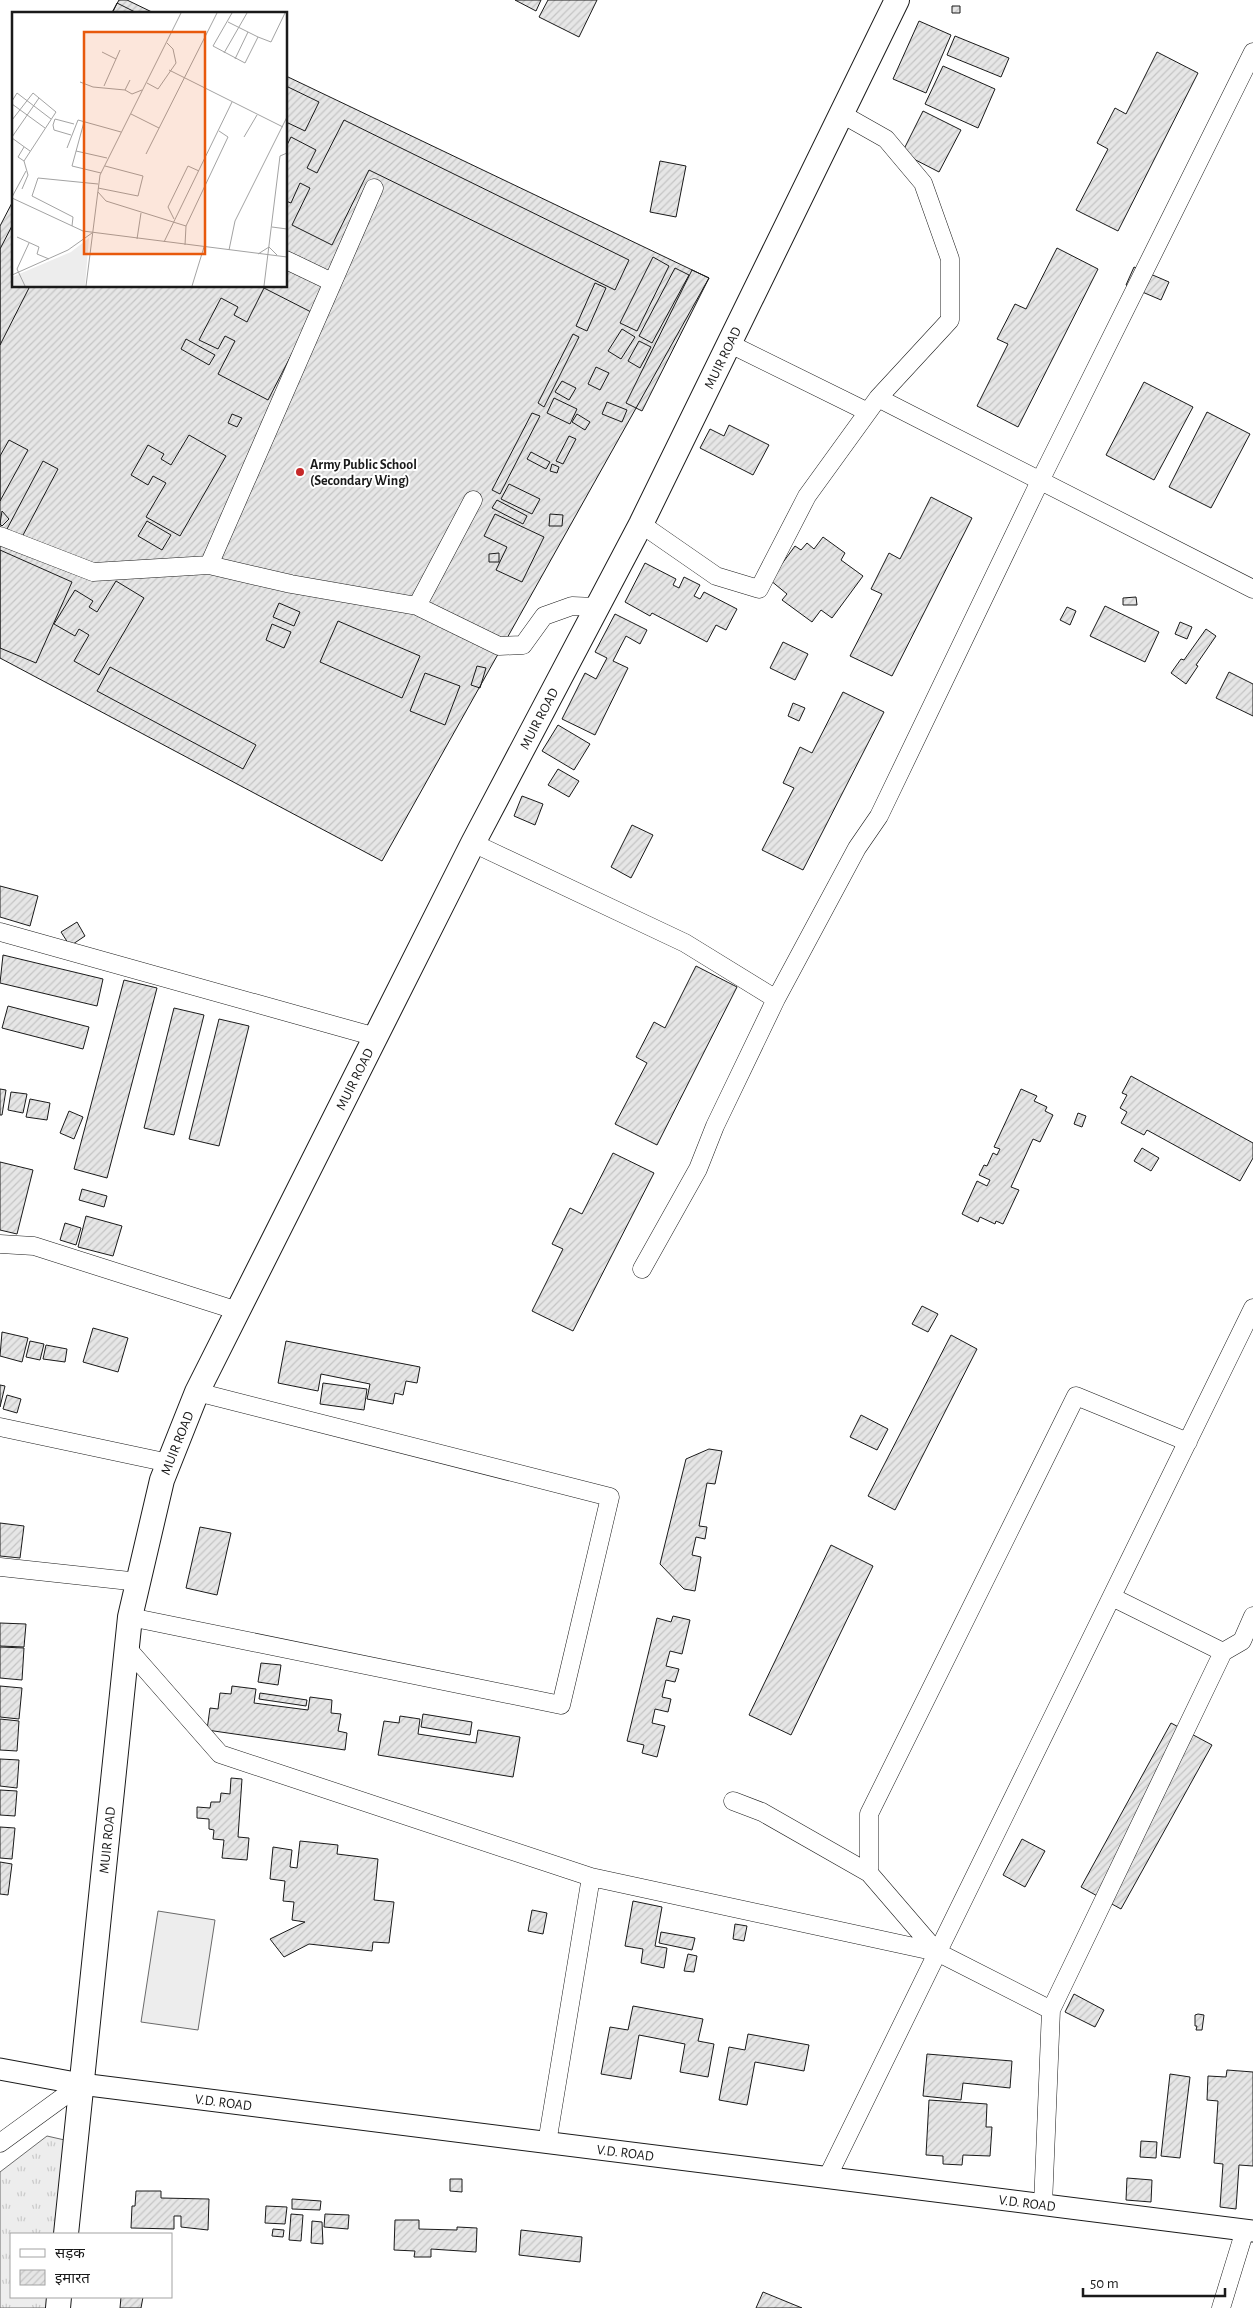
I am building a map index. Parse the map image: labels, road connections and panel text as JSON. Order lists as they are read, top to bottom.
{
  "streets": {
    "main road": ["MUIR ROAD"],
    "street": ["V.D. ROAD"]
  },
  "crossings": [
    ["MUIR ROAD", "V.D. ROAD"]
  ],
  "places": ["Army Public School (Secondary Wing)"],
  "legend": ["सड़क", "इमारत"],
  "scale_bar": "50 m"
}
